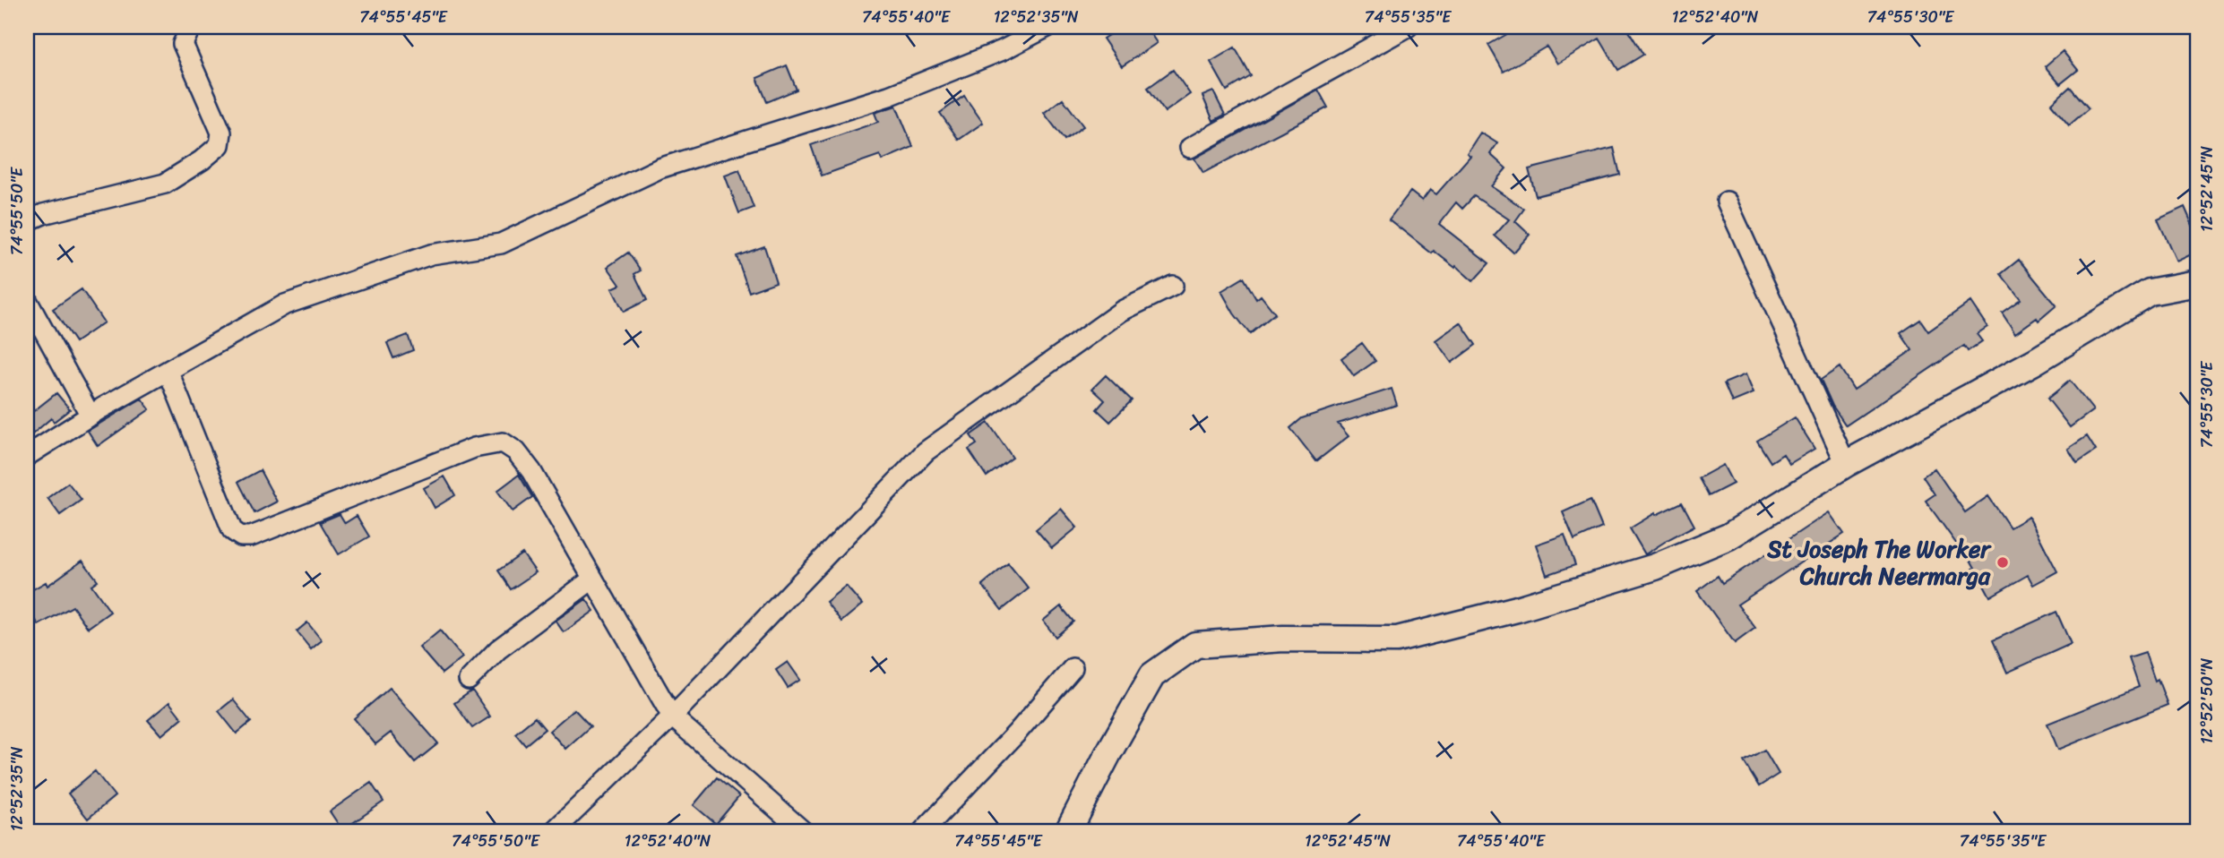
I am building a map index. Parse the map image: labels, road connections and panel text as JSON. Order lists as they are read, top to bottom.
{
  "places": ["St Joseph The Worker Church Neermarga"],
  "coordinates": [
    "74°55'45\"E",
    "74°55'40\"E",
    "12°52'35\"N",
    "74°55'35\"E",
    "12°52'40\"N",
    "74°55'30\"E",
    "12°52'45\"N",
    "74°55'50\"E",
    "12°52'50\"N"
  ]
}
